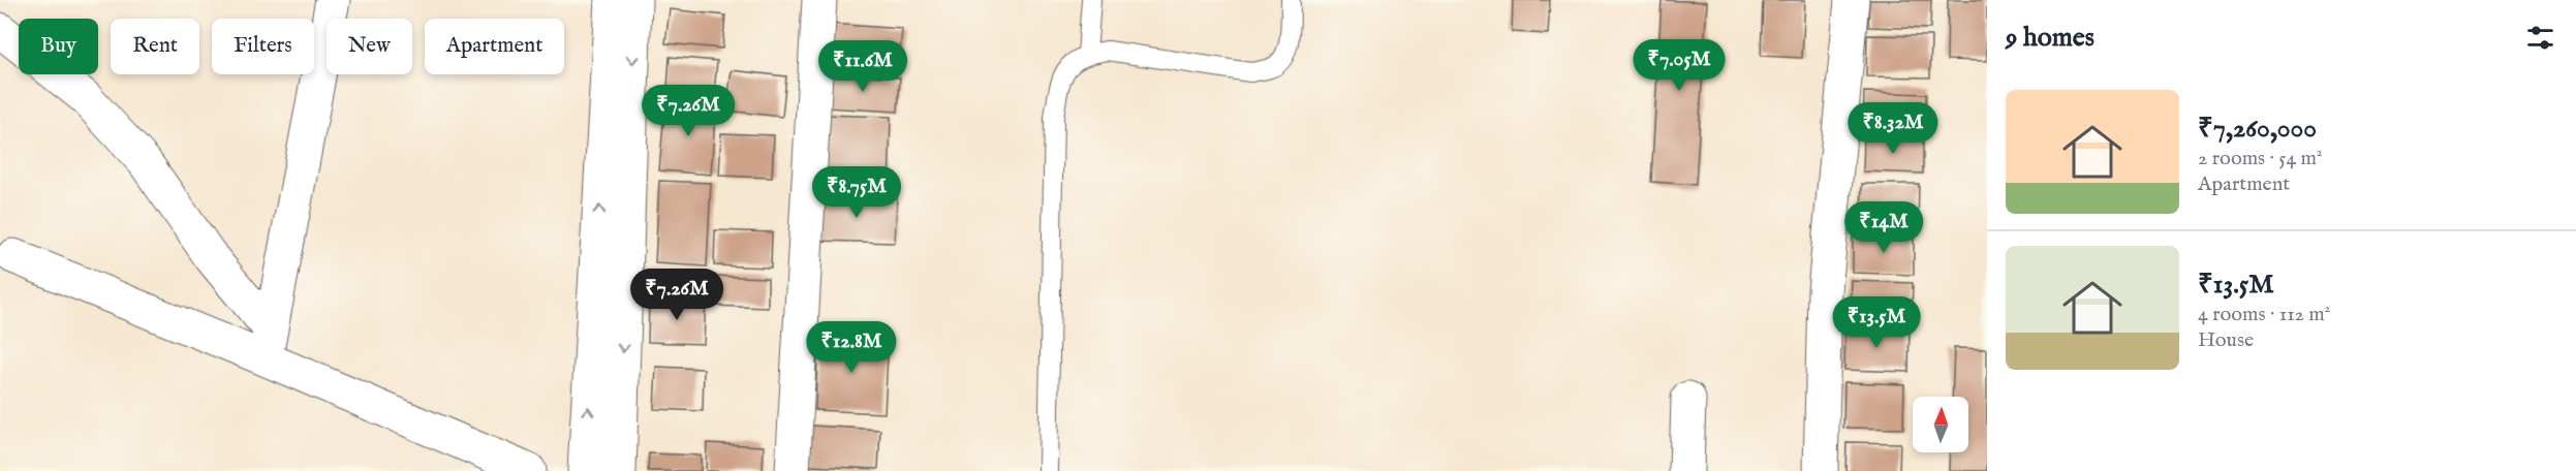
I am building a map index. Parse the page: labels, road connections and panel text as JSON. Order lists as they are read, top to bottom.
{
  "north": "top",
  "page": {
    "heading": "9 homes",
    "chip": [
      "Buy",
      "Rent",
      "Filters",
      "New",
      "Apartment"
    ],
    "price": [
      "₹7.05M",
      "₹11.6M",
      "₹7.26M",
      "₹8.32M",
      "₹8.75M",
      "₹14M",
      "₹7.26M",
      "₹13.5M",
      "₹12.8M"
    ],
    "list": [
      {
        "name": "₹7,260,000",
        "note": "2 rooms · 54 m² · Apartment"
      },
      {
        "name": "₹13.5M",
        "note": "4 rooms · 112 m² · House"
      }
    ]
  }
}
